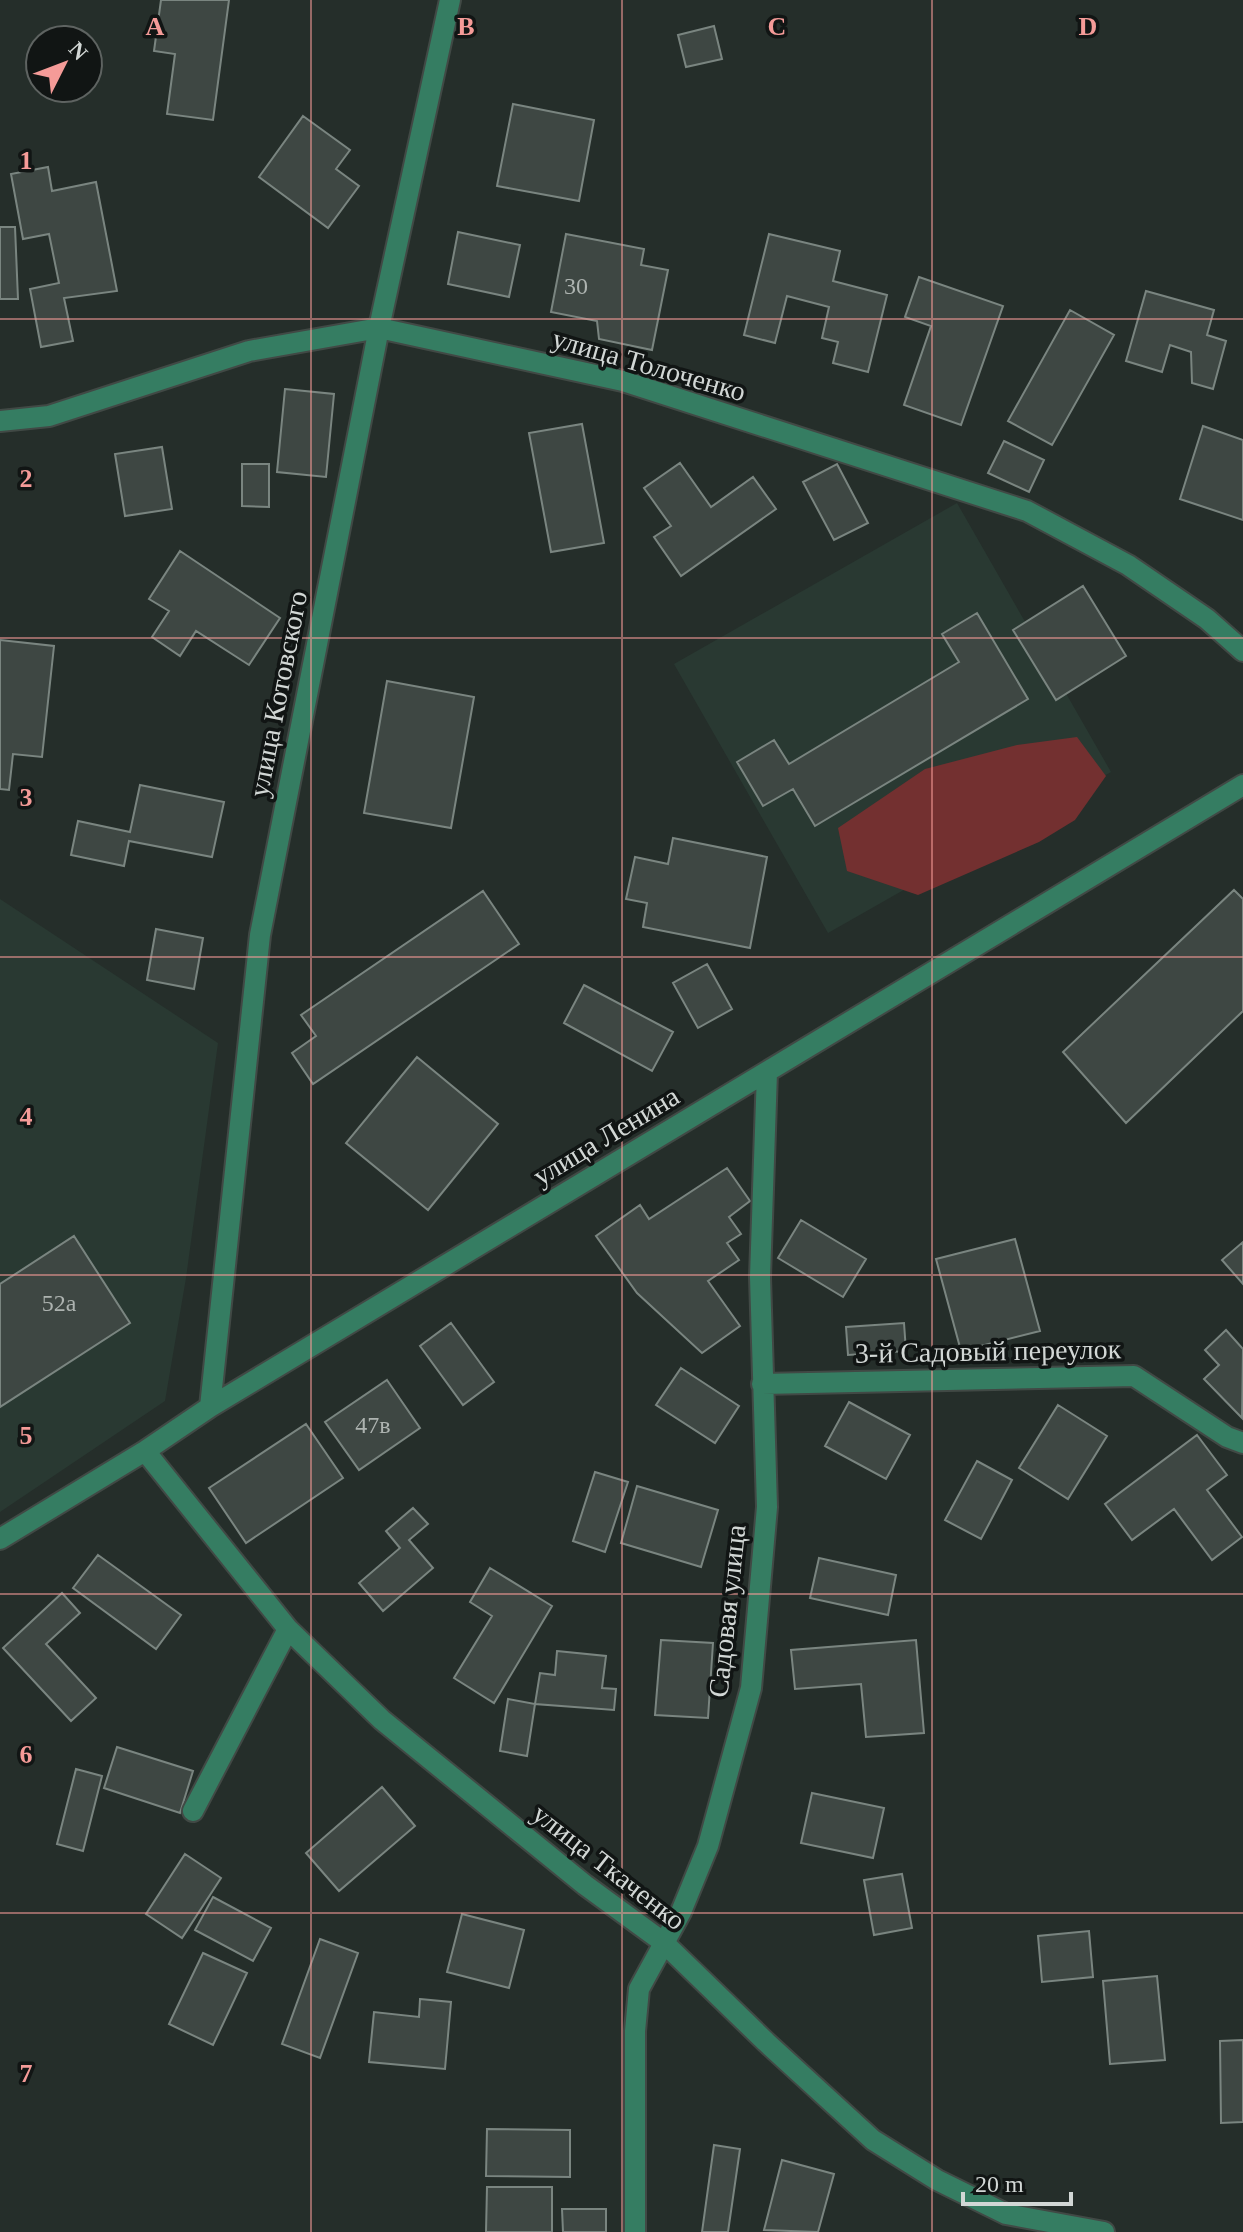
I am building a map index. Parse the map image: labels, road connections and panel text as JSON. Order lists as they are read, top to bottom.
{
  "streets": {
    "street": [
      "улица Толоченко",
      "улица Котовского",
      "улица Ленина",
      "3-й Садовый переулок",
      "Садовая улица",
      "улица Ткаченко"
    ]
  },
  "crossings": [
    ["улица Толоченко", "улица Котовского"],
    ["улица Котовского", "улица Ленина"],
    ["улица Ленина", "Садовая улица"],
    ["улица Ленина", "улица Ткаченко"],
    ["3-й Садовый переулок", "Садовая улица"],
    ["Садовая улица", "улица Ткаченко"]
  ],
  "house_numbers": ["30", "52a", "47в"],
  "scale_bar": "20 m",
  "north": "top right",
  "grid": {
    "columns": [
      "A",
      "B",
      "C",
      "D"
    ],
    "rows": [
      "1",
      "2",
      "3",
      "4",
      "5",
      "6",
      "7"
    ]
  }
}
